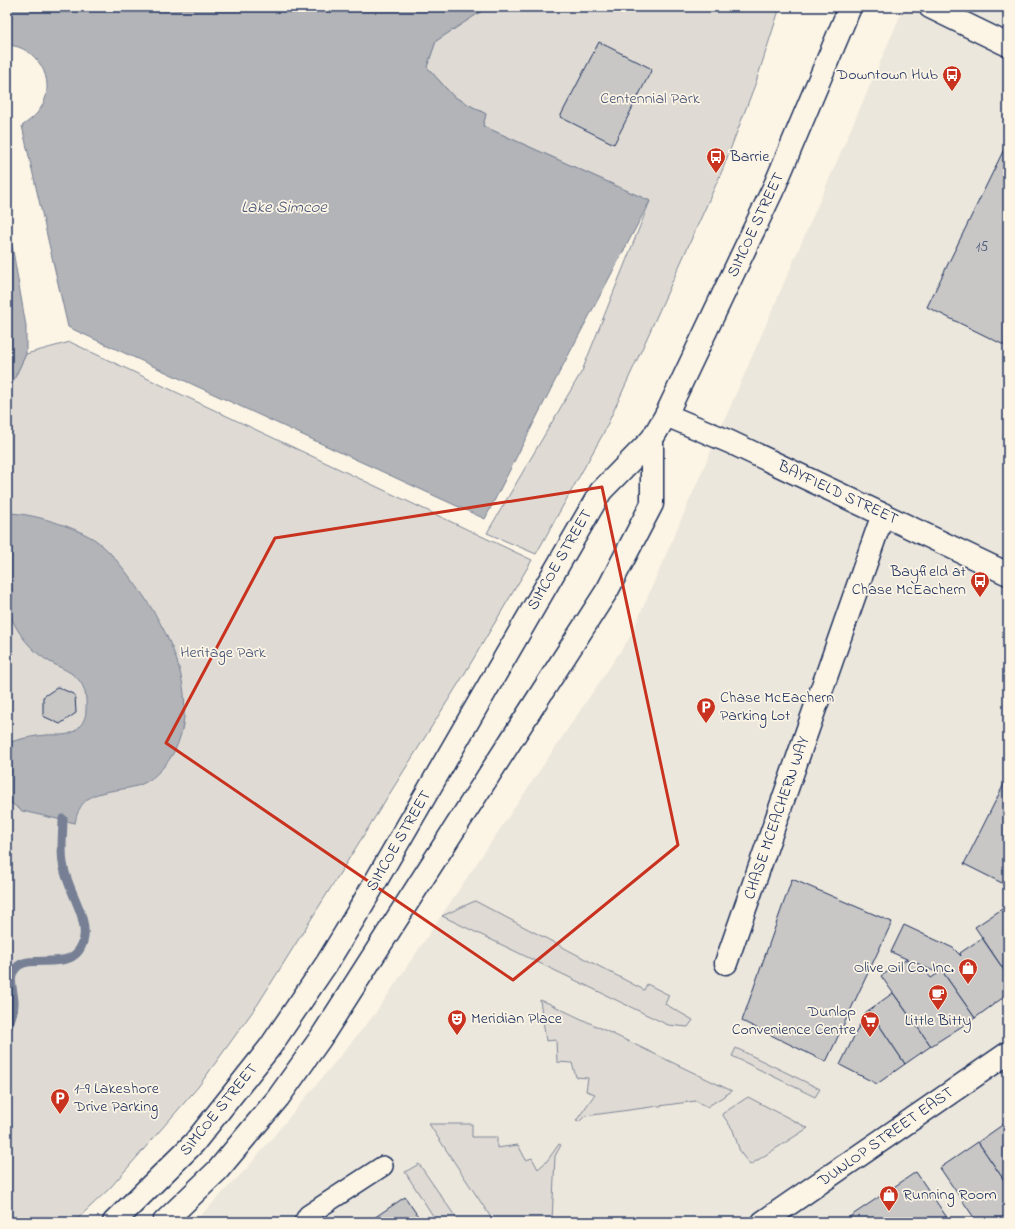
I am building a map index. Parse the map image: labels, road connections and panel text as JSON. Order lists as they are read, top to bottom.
{
  "streets": {
    "main road": [
      "SIMCOE STREET",
      "BAYFIELD STREET",
      "CHASE MCEACHERN WAY",
      "DUNLOP STREET EAST"
    ]
  },
  "crossings": [
    ["SIMCOE STREET", "BAYFIELD STREET"],
    ["BAYFIELD STREET", "CHASE MCEACHERN WAY"]
  ],
  "water": ["Lake Simcoe"],
  "parks": ["Centennial Park", "Heritage Park"],
  "places": {
    "bus stop": ["Downtown Hub", "Barrie", "Bayfield at Chase McEachern"],
    "parking": ["Chase McEachern Parking Lot", "1-9 Lakeshore Drive Parking"],
    "shop": ["Olive Oil Co. Inc.", "Running Room"],
    "cafe": ["Little Bitty"],
    "theatre": ["Meridian Place"],
    "supermarket": ["Dunlop Convenience Centre"]
  },
  "house_numbers": ["15"]
}
